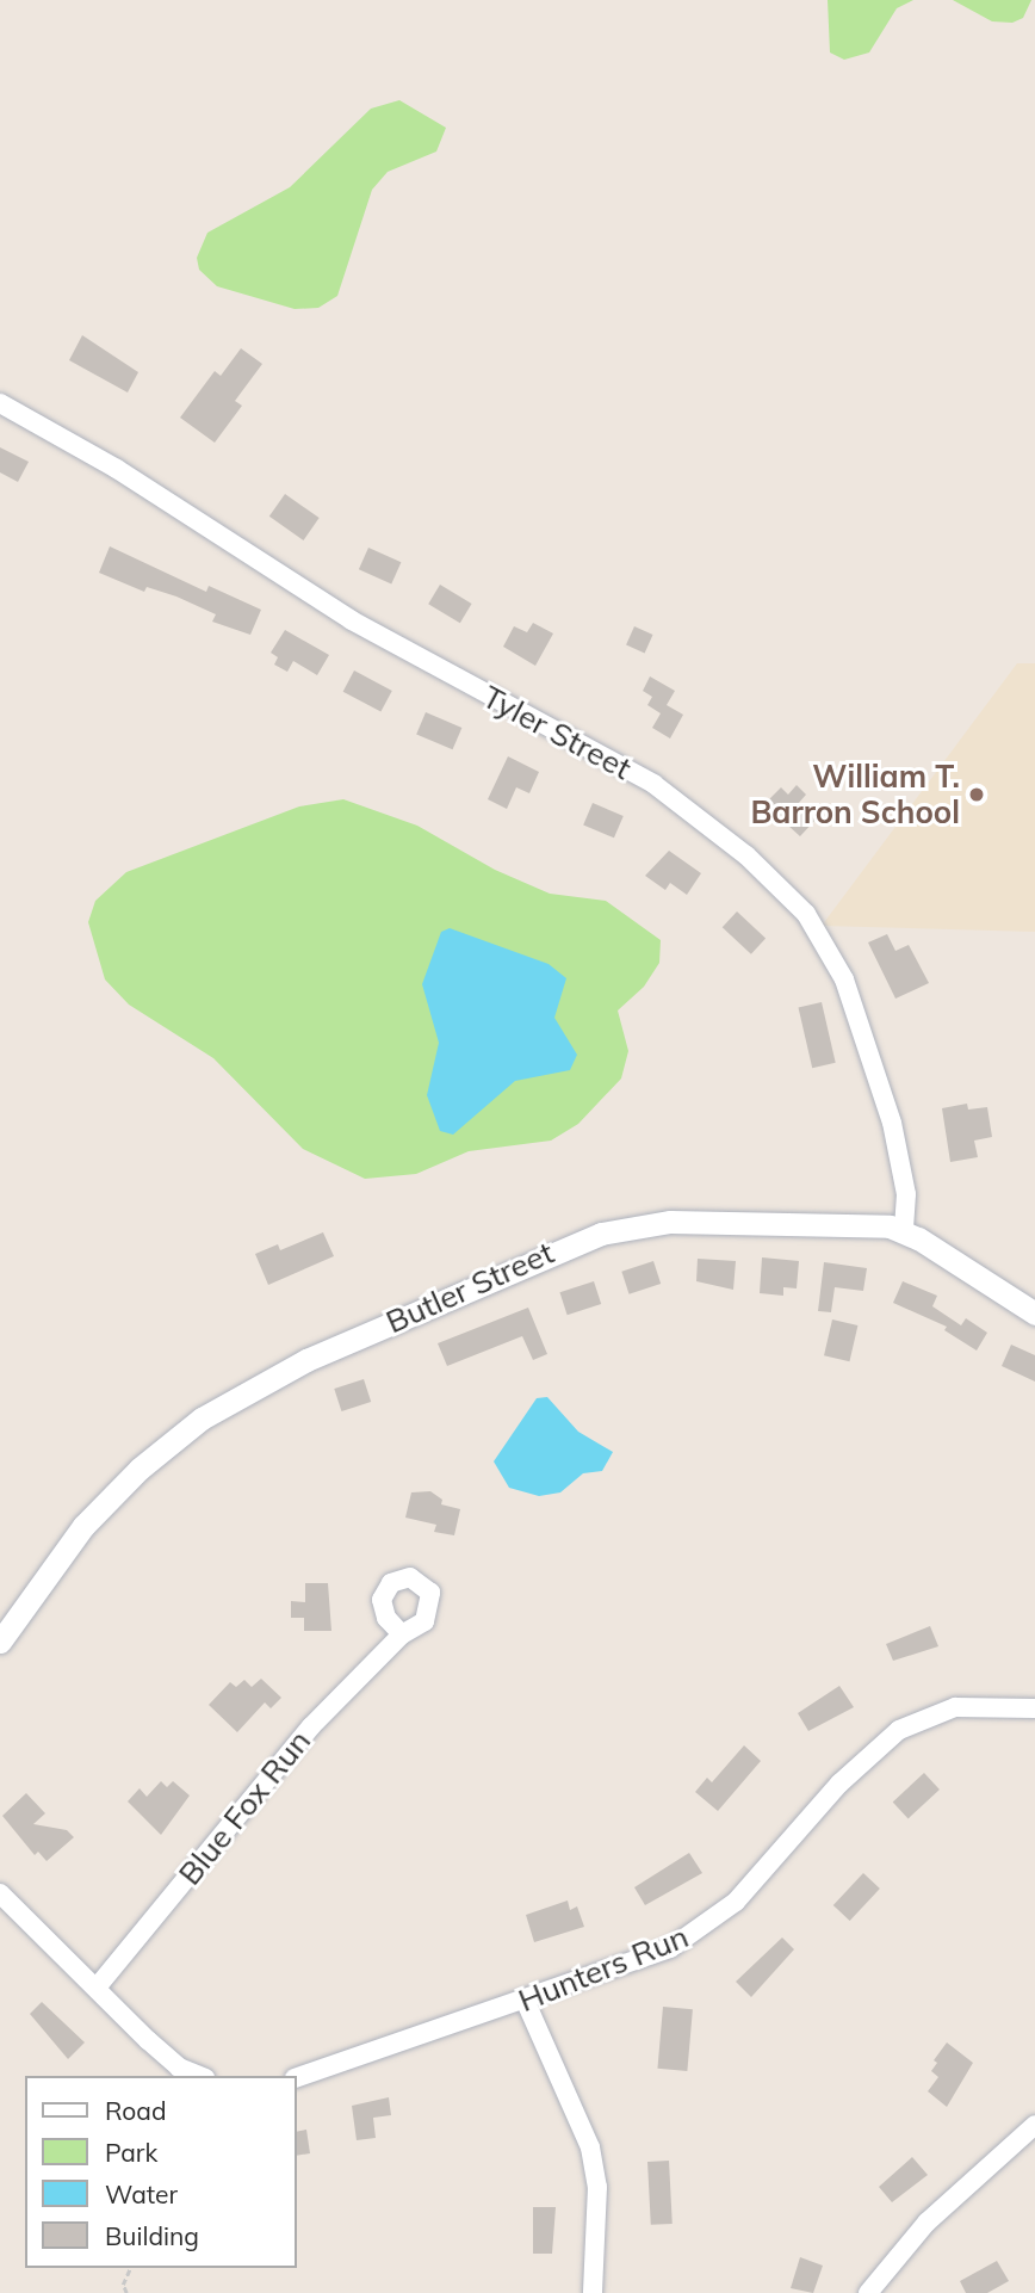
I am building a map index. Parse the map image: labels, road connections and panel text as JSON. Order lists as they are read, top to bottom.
{
  "streets": {
    "street": [
      "Tyler Street",
      "Butler Street",
      "Blue Fox Run",
      "Hunters Run"
    ]
  },
  "crossings": [
    ["Tyler Street", "Butler Street"]
  ],
  "places": ["William T. Barron School"],
  "legend": [
    "Road",
    "Park",
    "Water",
    "Building"
  ]
}
